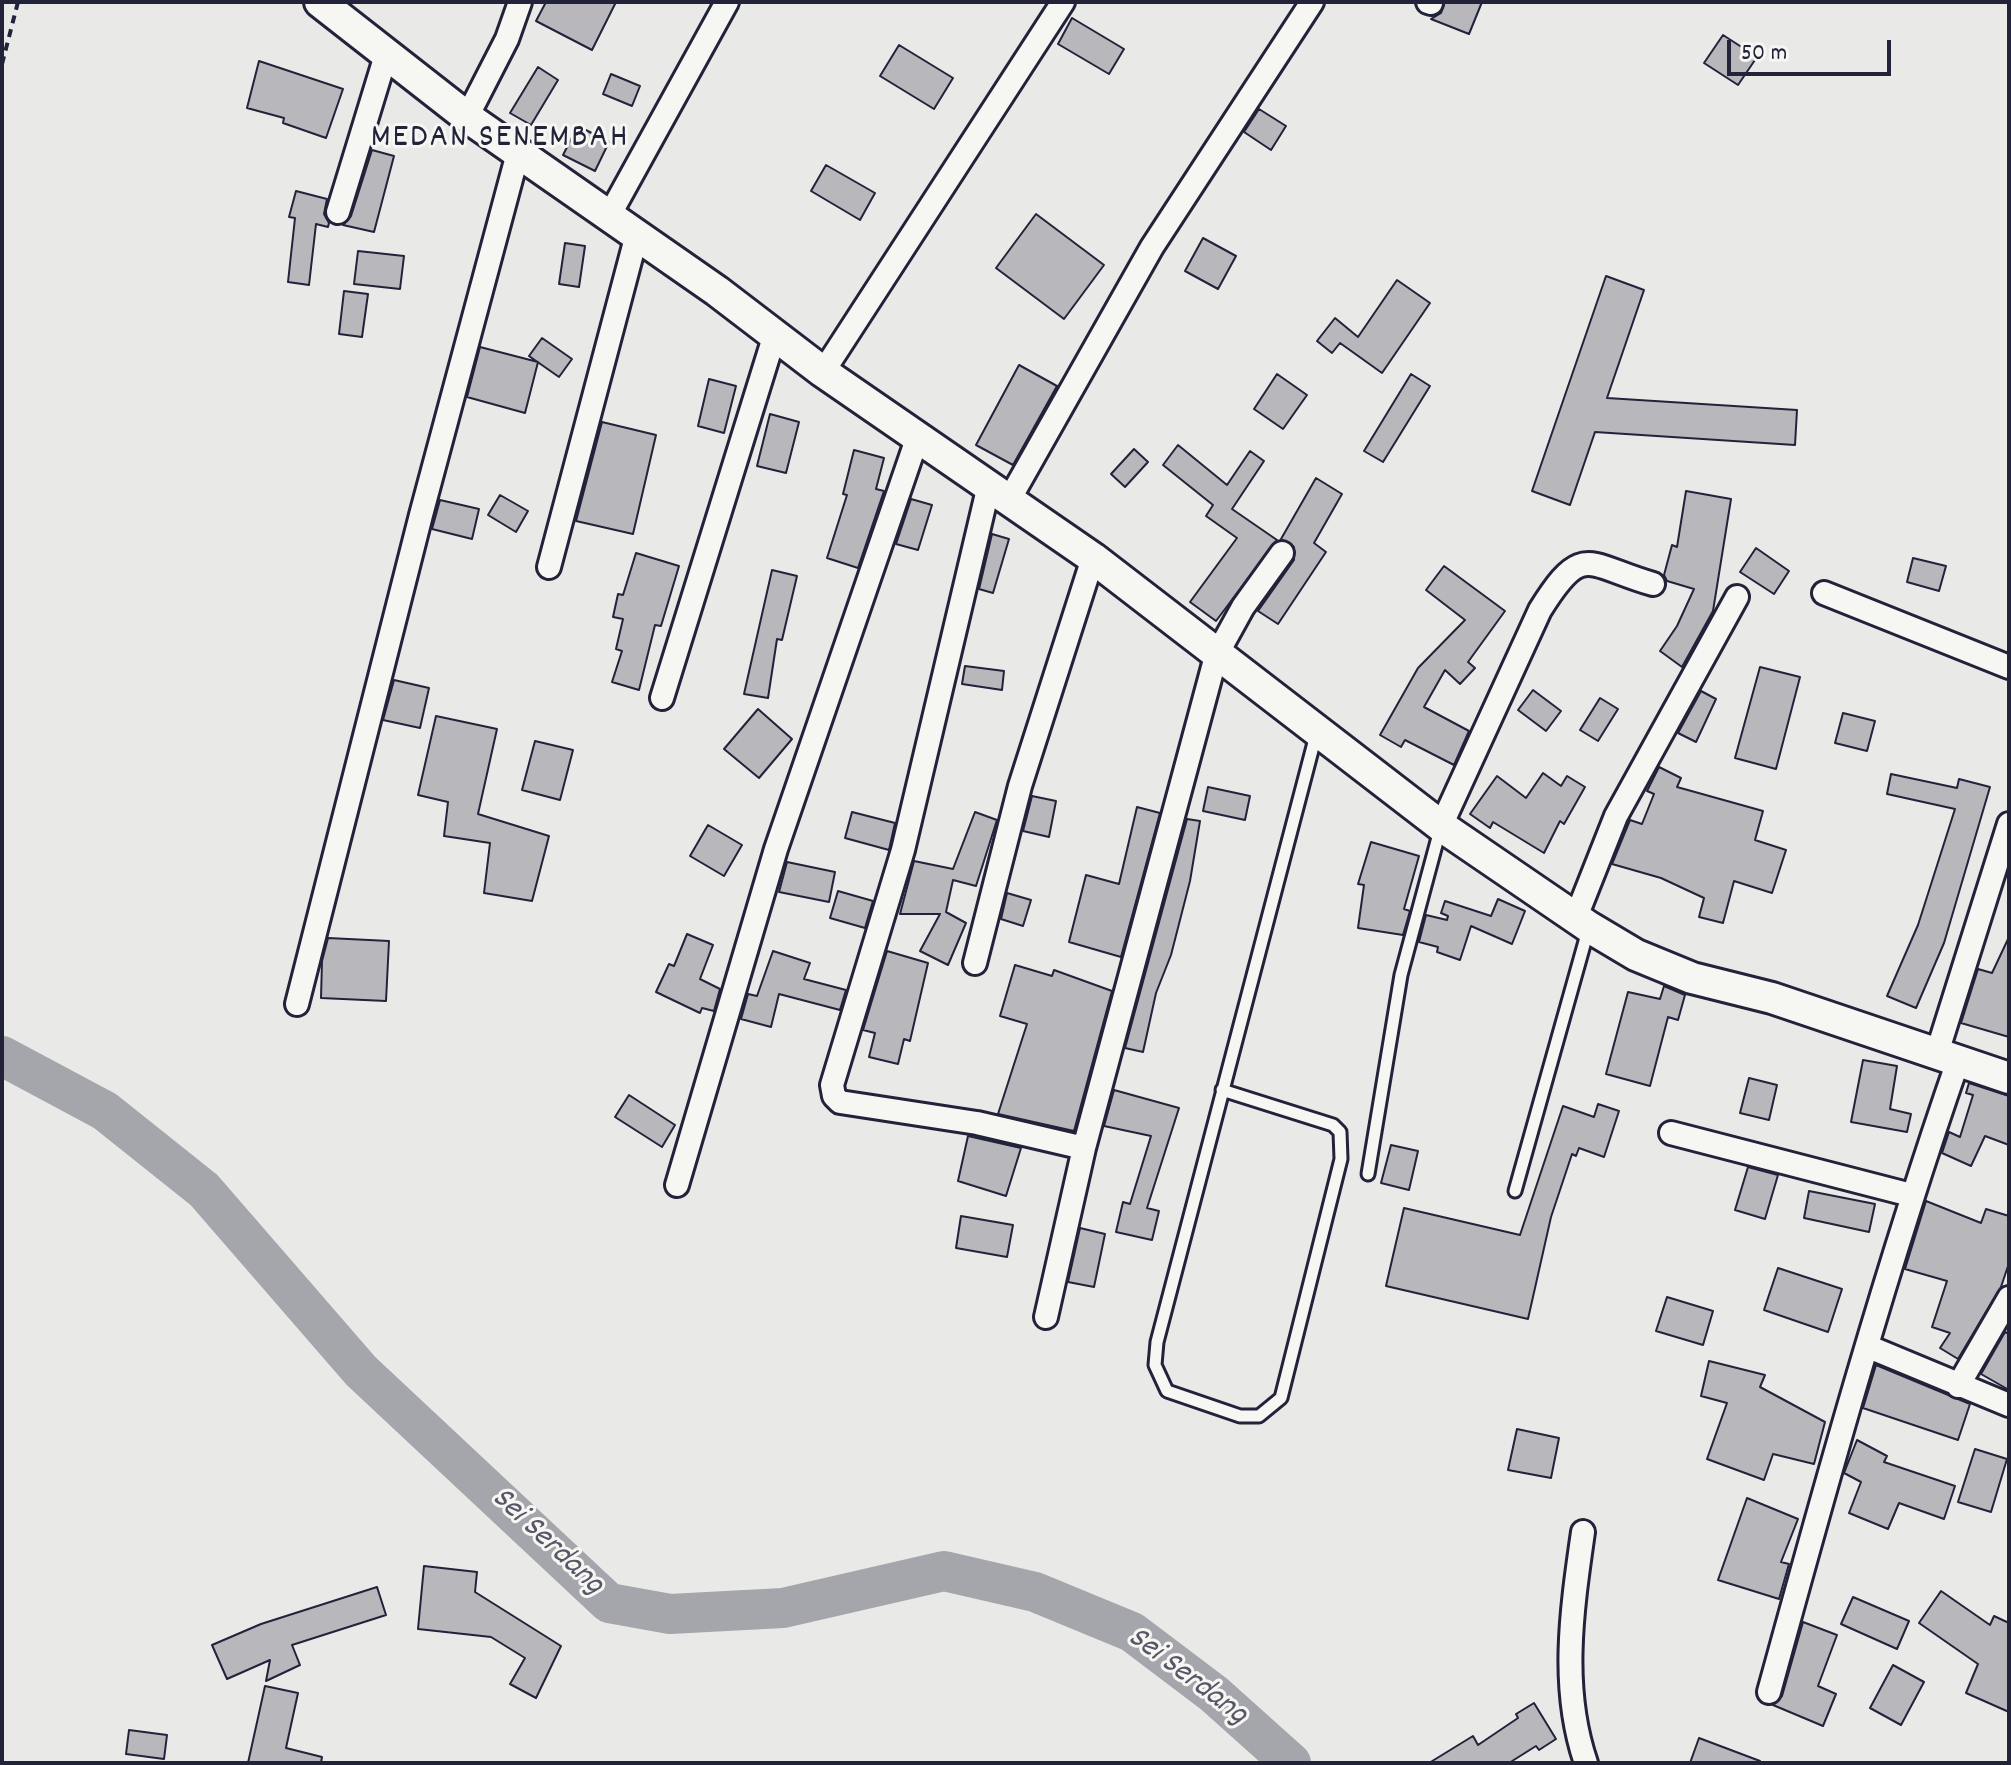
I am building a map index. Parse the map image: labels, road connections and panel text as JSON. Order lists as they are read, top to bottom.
{
  "districts": ["MEDAN SENEMBAH"],
  "water": ["Sei Serdang"],
  "scale_bar": "50 m"
}
